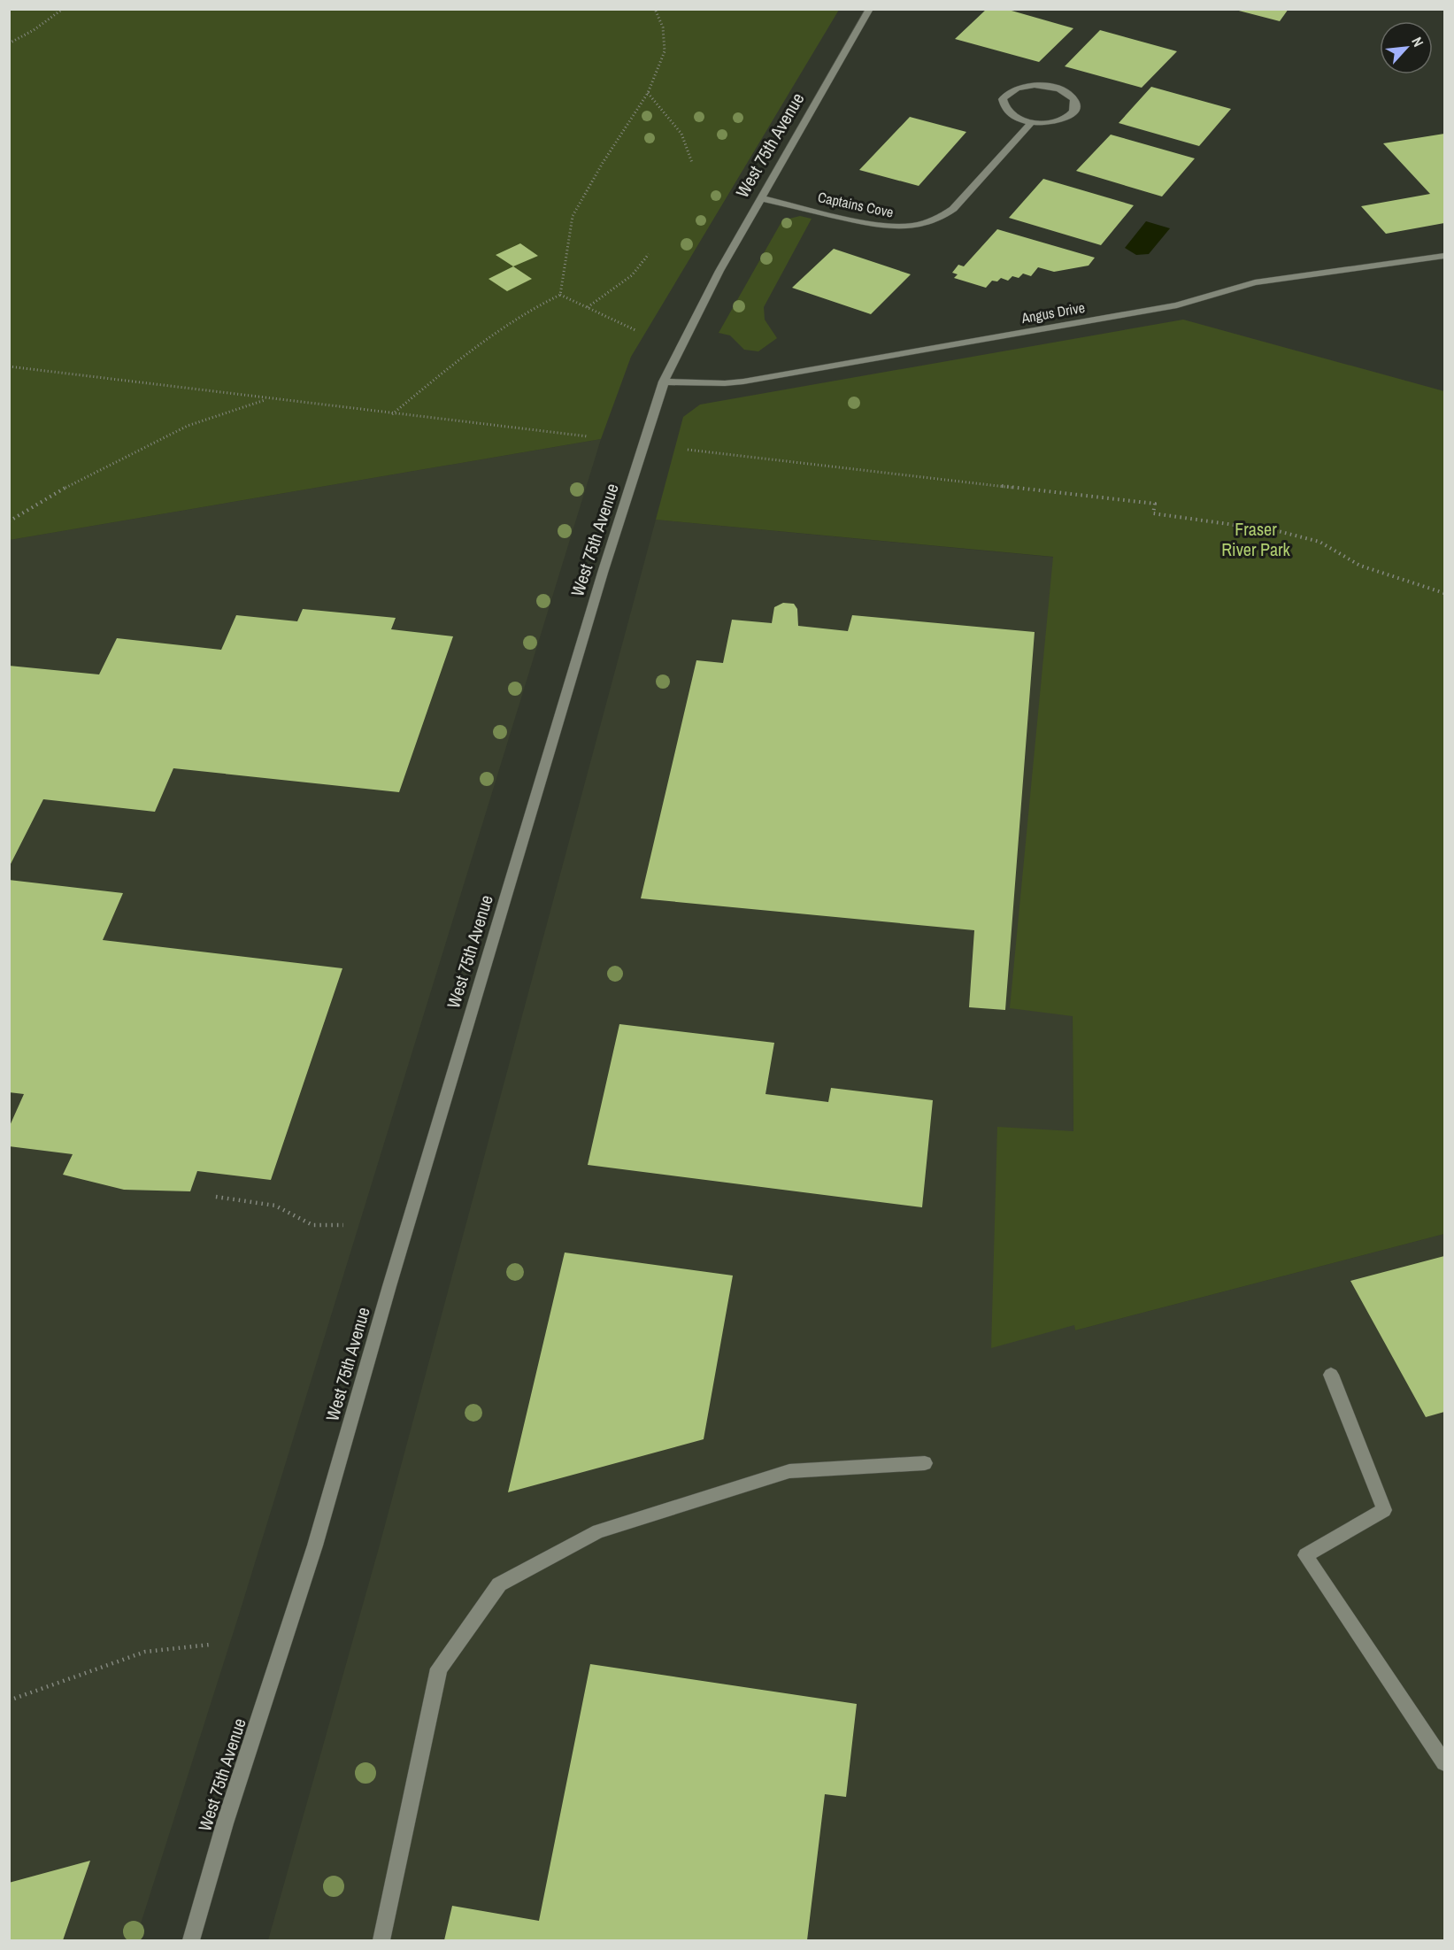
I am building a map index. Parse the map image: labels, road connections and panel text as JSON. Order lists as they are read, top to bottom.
{
  "streets": {
    "street": ["West 75th Avenue", "Captains Cove", "Angus Drive"]
  },
  "crossings": [
    ["West 75th Avenue", "Captains Cove"],
    ["West 75th Avenue", "Angus Drive"]
  ],
  "parks": ["Fraser River Park"],
  "north": "top right"
}
